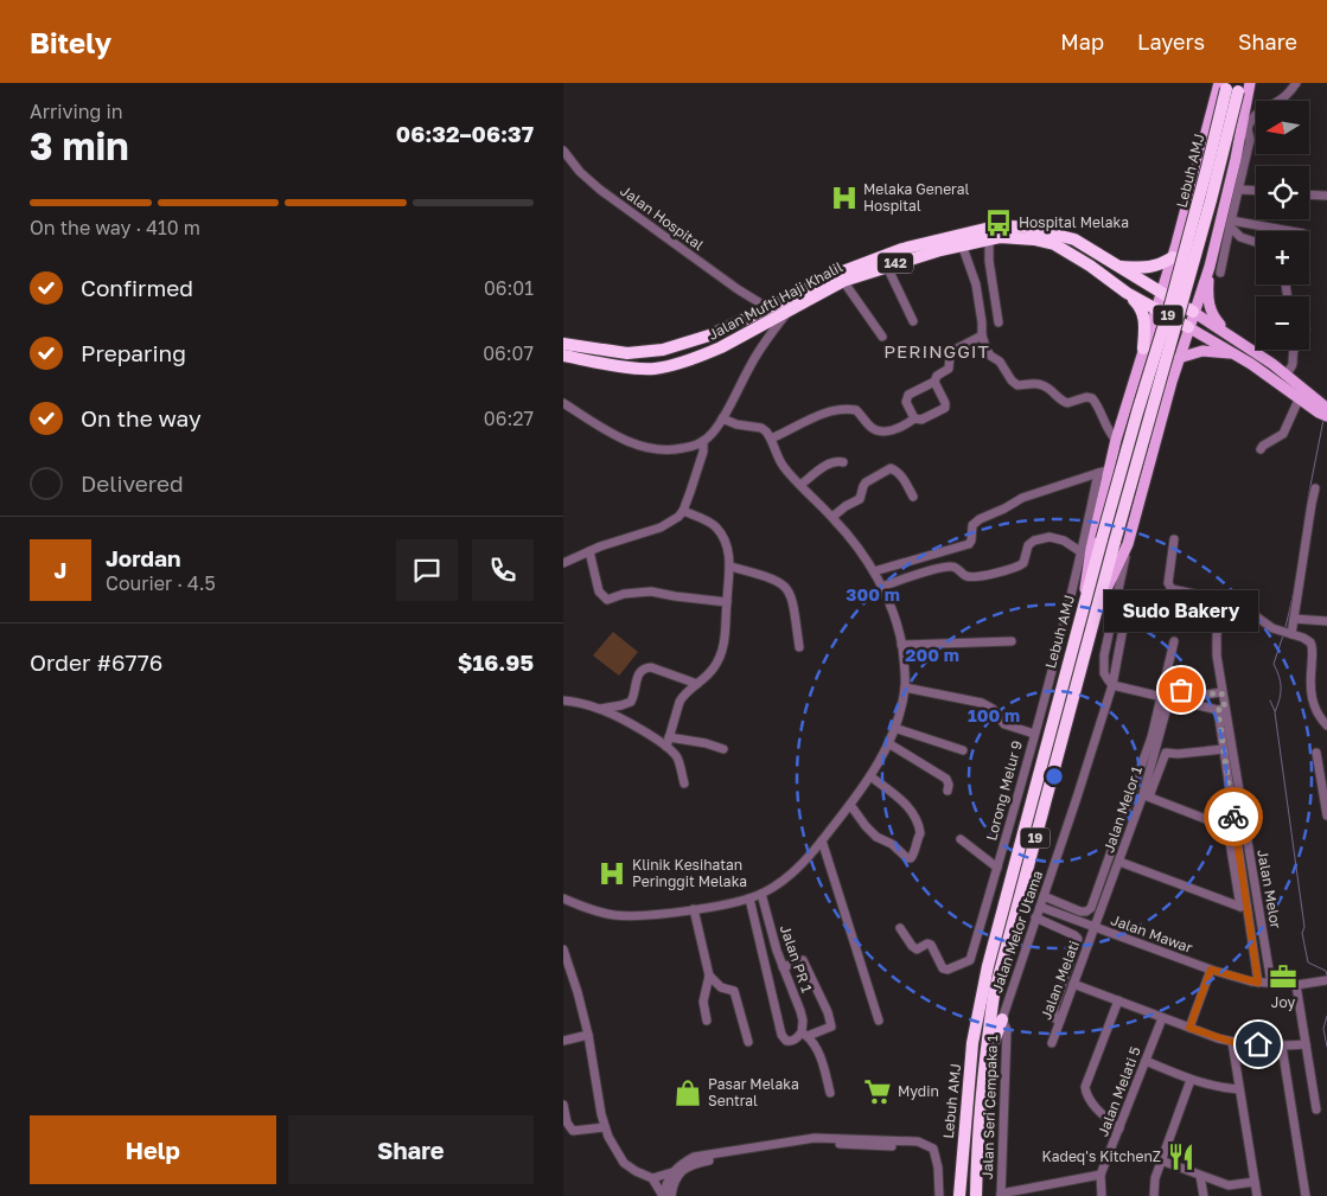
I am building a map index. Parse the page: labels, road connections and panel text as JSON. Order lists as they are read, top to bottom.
{
  "streets": {
    "highway": [
      "Lebuh AMJ",
      "142",
      "Jalan Mufti Haji Khalil",
      "19"
    ],
    "street": [
      "Jalan Hospital",
      "Lorong Melur 9",
      "Jalan Melor 1",
      "Jalan Melor",
      "Jalan Melor Utama",
      "Jalan Mawar",
      "Jalan PR 1",
      "Jalan Melati",
      "Jalan Melati 5",
      "Jalan Seri Cempaka 1"
    ]
  },
  "crossings": [
    ["Jalan Hospital", "Jalan Mufti Haji Khalil"],
    ["142", "Jalan Mufti Haji Khalil"],
    ["Jalan Mufti Haji Khalil", "19"],
    ["Jalan Melor 1", "Jalan Mawar"],
    ["Jalan Melor 1", "Jalan Melati"],
    ["Jalan Melor", "Jalan Mawar"],
    ["Jalan Melor Utama", "Jalan Mawar"],
    ["Jalan Melor Utama", "Jalan Seri Cempaka 1"],
    ["Jalan Mawar", "Jalan Melati"]
  ],
  "districts": ["PERINGGIT"],
  "places": {
    "hospital": ["Melaka General Hospital", "Klinik Kesihatan Peringgit Melaka"],
    "bus stop": ["Hospital Melaka"],
    "other": ["Sudo Bakery"],
    "office": ["Joy"],
    "supermarket": ["Mydin"],
    "shop": ["Pasar Melaka Sentral"],
    "restaurant": ["Kadeq's KitchenZ"]
  },
  "north": "left",
  "page": {
    "header": "Bitely",
    "nav": ["Map", "Layers", "Share"],
    "heading": ["3 min", "Arriving in", "06:32–06:37"],
    "panel": [
      "Jordan",
      "Courier · 4.5",
      "Order #6776",
      "$16.95"
    ],
    "map_buttons": ["+", "−"],
    "bar": "On the way · 410 m",
    "list": [
      ["Confirmed", "06:01"],
      ["Preparing", "06:07"],
      ["On the way", "06:27"],
      "Delivered"
    ],
    "round": "J",
    "bubble": "Sudo Bakery",
    "buttons": ["Help", "Share"]
  },
  "rings": ["300 m", "200 m", "100 m"]
}
